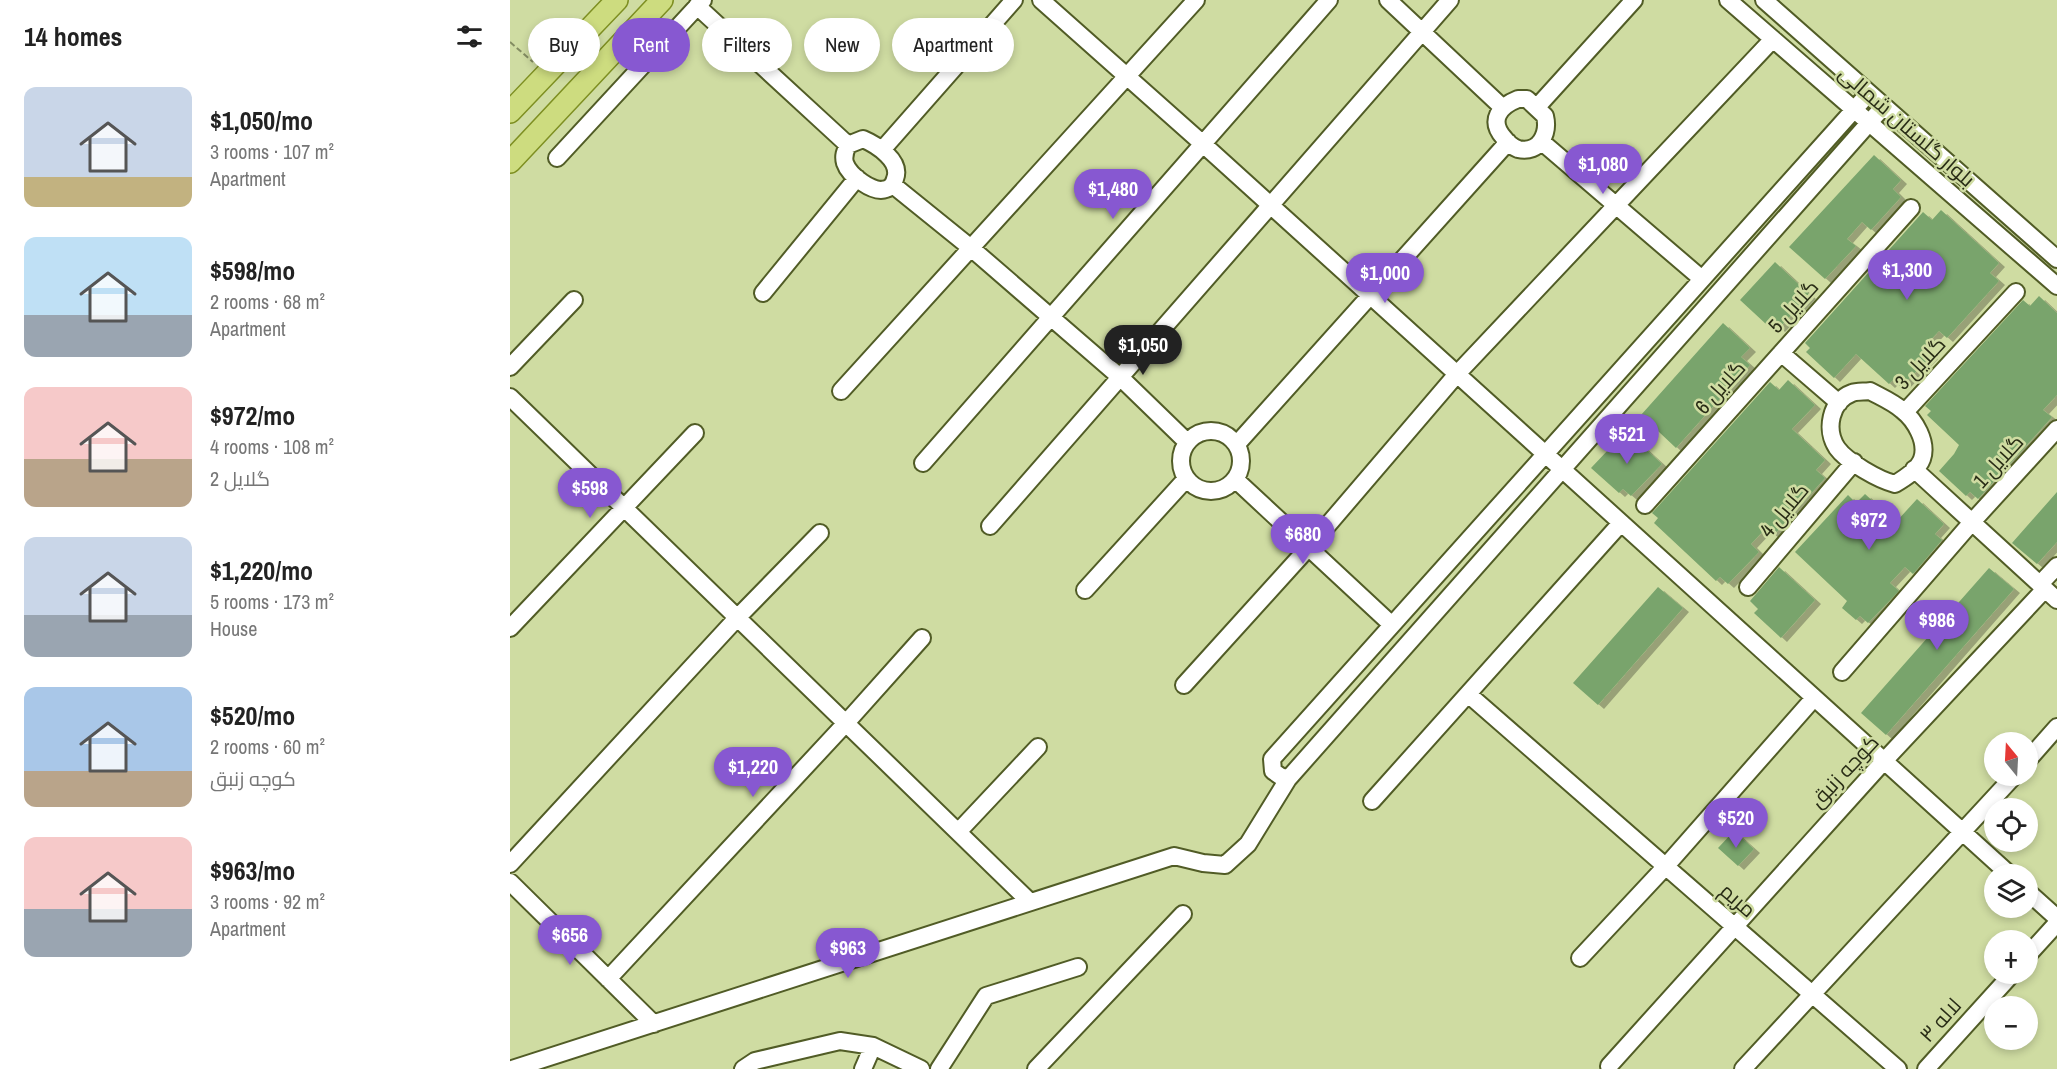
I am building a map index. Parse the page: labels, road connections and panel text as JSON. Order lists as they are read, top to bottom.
{
  "streets": {
    "street": [
      "بلوار گلستان شمالی",
      "گلایل 5",
      "گلایل 3",
      "گلایل 6",
      "گلایل 1",
      "گلایل 4",
      "کوچه زنبق",
      "مریم",
      "لاله ۳"
    ]
  },
  "crossings": [
    ["گلایل 5", "گلایل 6"],
    ["گلایل 3", "گلایل 4"],
    ["کوچه زنبق", "مریم"]
  ],
  "north": "top",
  "page": {
    "heading": "14 homes",
    "chip": [
      "Buy",
      "Rent",
      "Filters",
      "New",
      "Apartment"
    ],
    "list": [
      {
        "name": "$1,050/mo",
        "note": "3 rooms · 107 m² · Apartment"
      },
      {
        "name": "$598/mo",
        "note": "2 rooms · 68 m² · Apartment"
      },
      {
        "name": "$972/mo",
        "note": "4 rooms · 108 m² · گلایل 2"
      },
      {
        "name": "$1,220/mo",
        "note": "5 rooms · 173 m² · House"
      },
      {
        "name": "$520/mo",
        "note": "2 rooms · 60 m² · کوچه زنبق"
      },
      {
        "name": "$963/mo",
        "note": "3 rooms · 92 m² · Apartment"
      }
    ],
    "price": [
      "$1,080",
      "$1,480",
      "$1,300",
      "$1,000",
      "$1,050",
      "$521",
      "$598",
      "$972",
      "$680",
      "$986",
      "$1,220",
      "$520",
      "$656",
      "$963"
    ],
    "map_buttons": ["+", "−"]
  }
}
